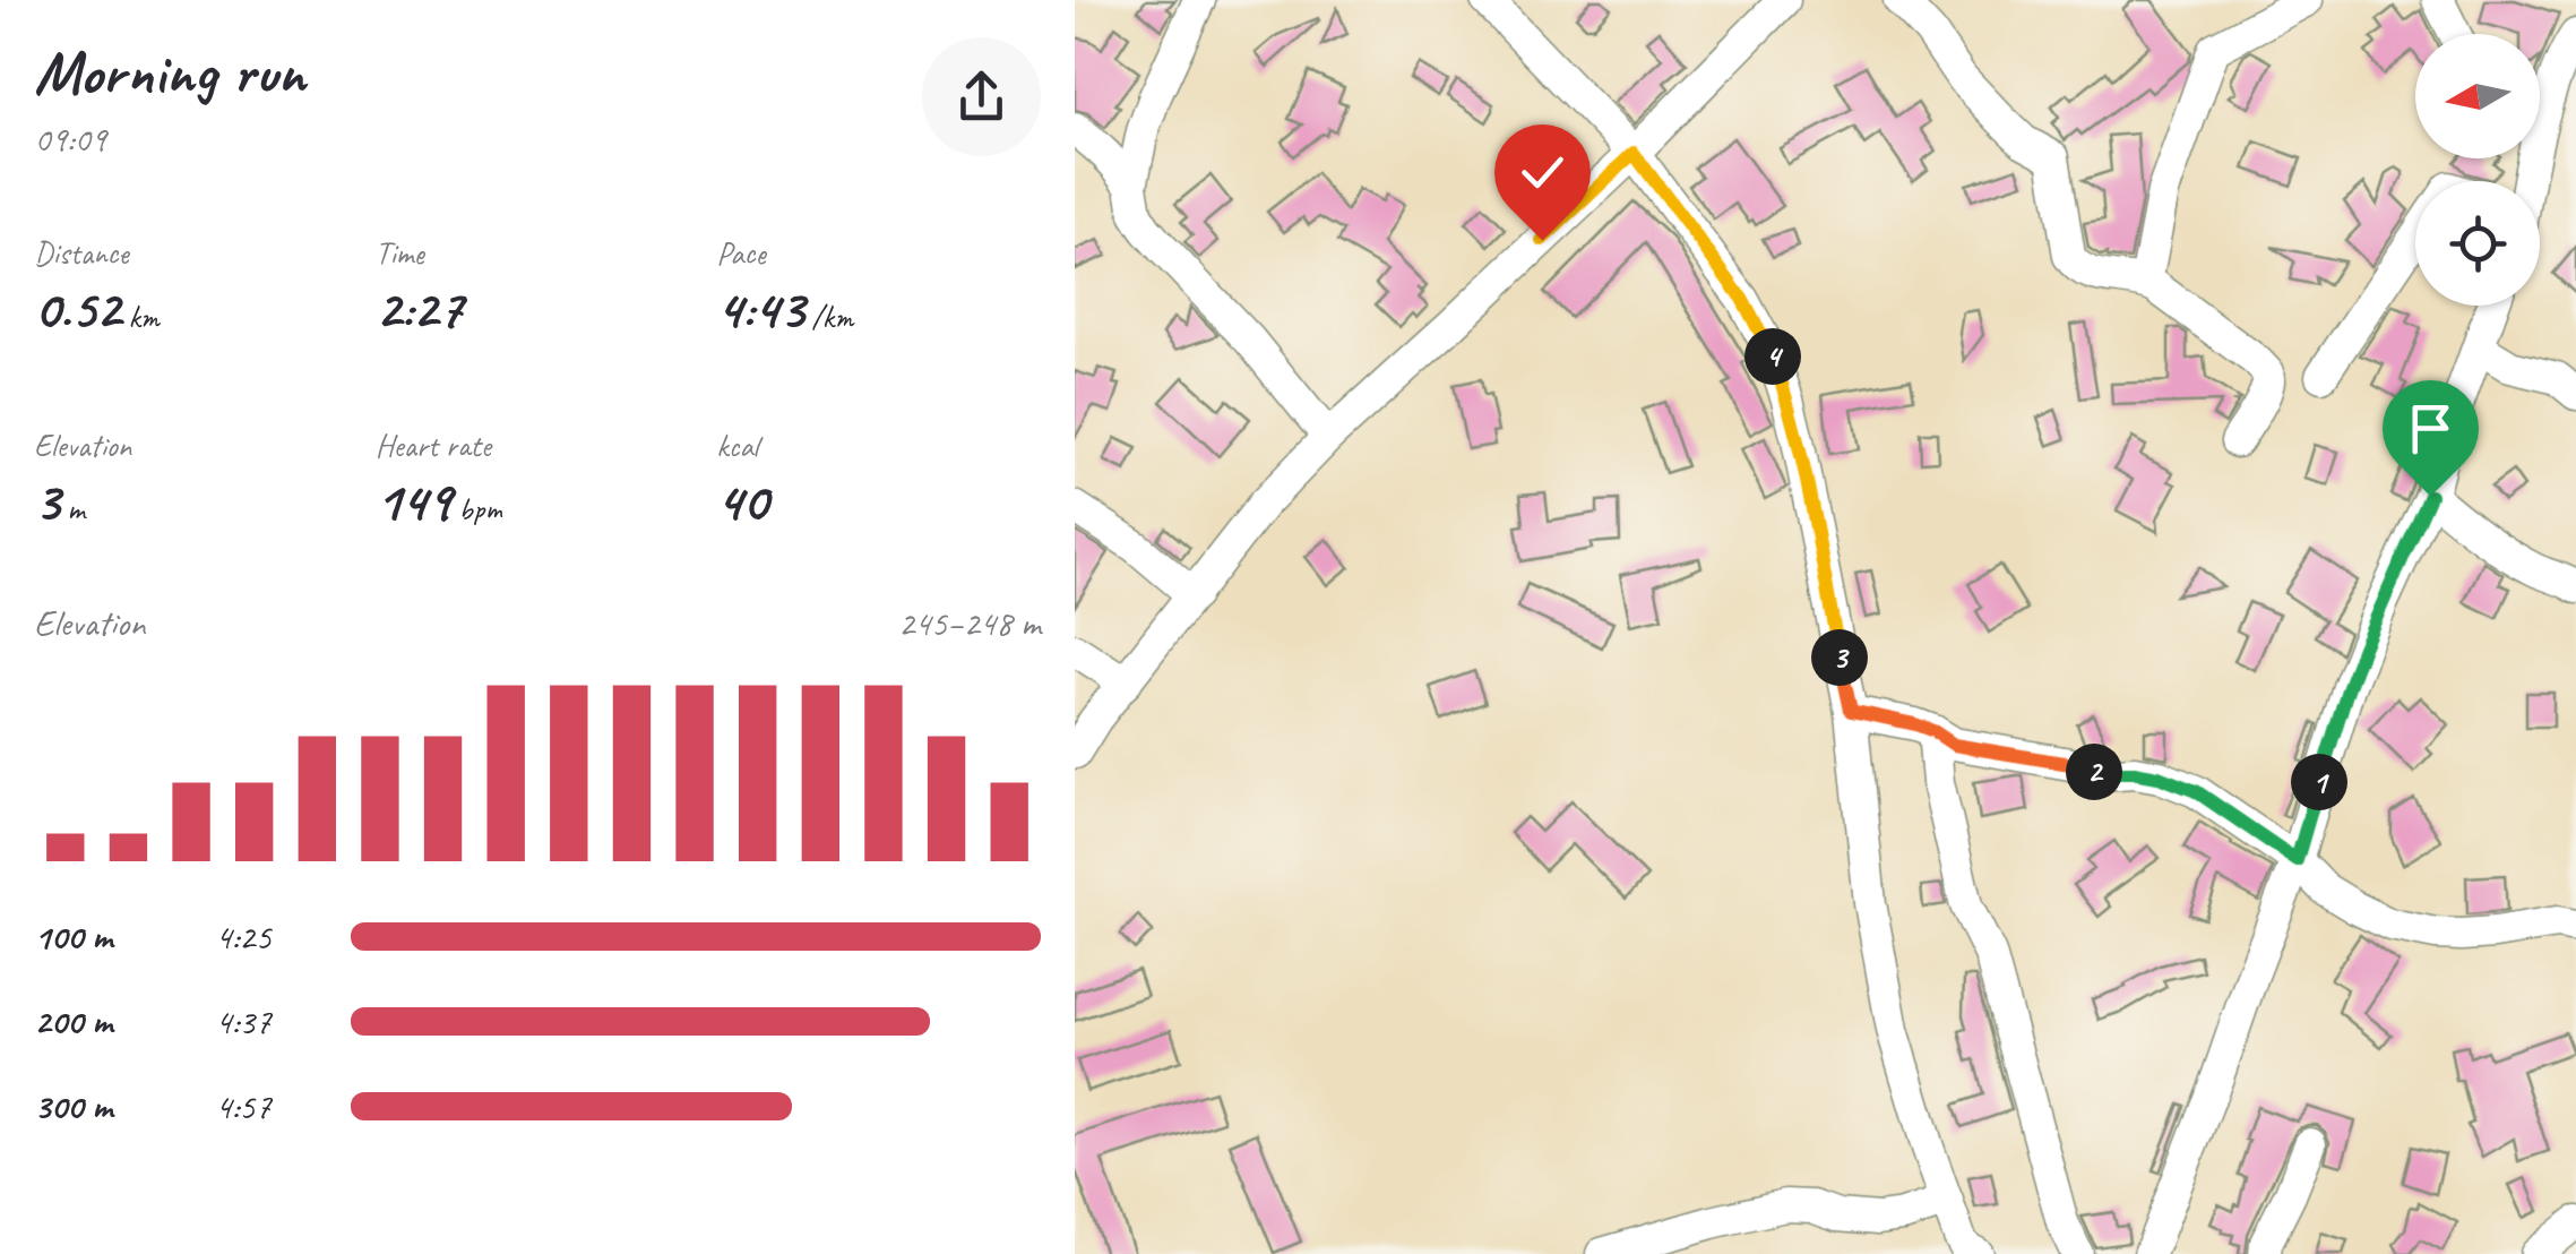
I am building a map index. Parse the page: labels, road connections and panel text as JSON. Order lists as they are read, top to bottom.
{
  "north": "left",
  "page": {
    "heading": ["Morning run", "09:09"],
    "stats": [
      ["Distance", "0.52 km"],
      ["Time", "2:27"],
      ["Pace", "4:43 /km"],
      ["Elevation", "3 m"],
      ["Heart rate", "149 bpm"],
      ["kcal", "40"]
    ],
    "pins": [
      "4",
      "3",
      "2",
      "1"
    ],
    "chart": ["Elevation", "245–248 m"],
    "list": [
      {
        "name": "100 m",
        "note": "4:25"
      },
      {
        "name": "200 m",
        "note": "4:37"
      },
      {
        "name": "300 m",
        "note": "4:57"
      }
    ]
  }
}
